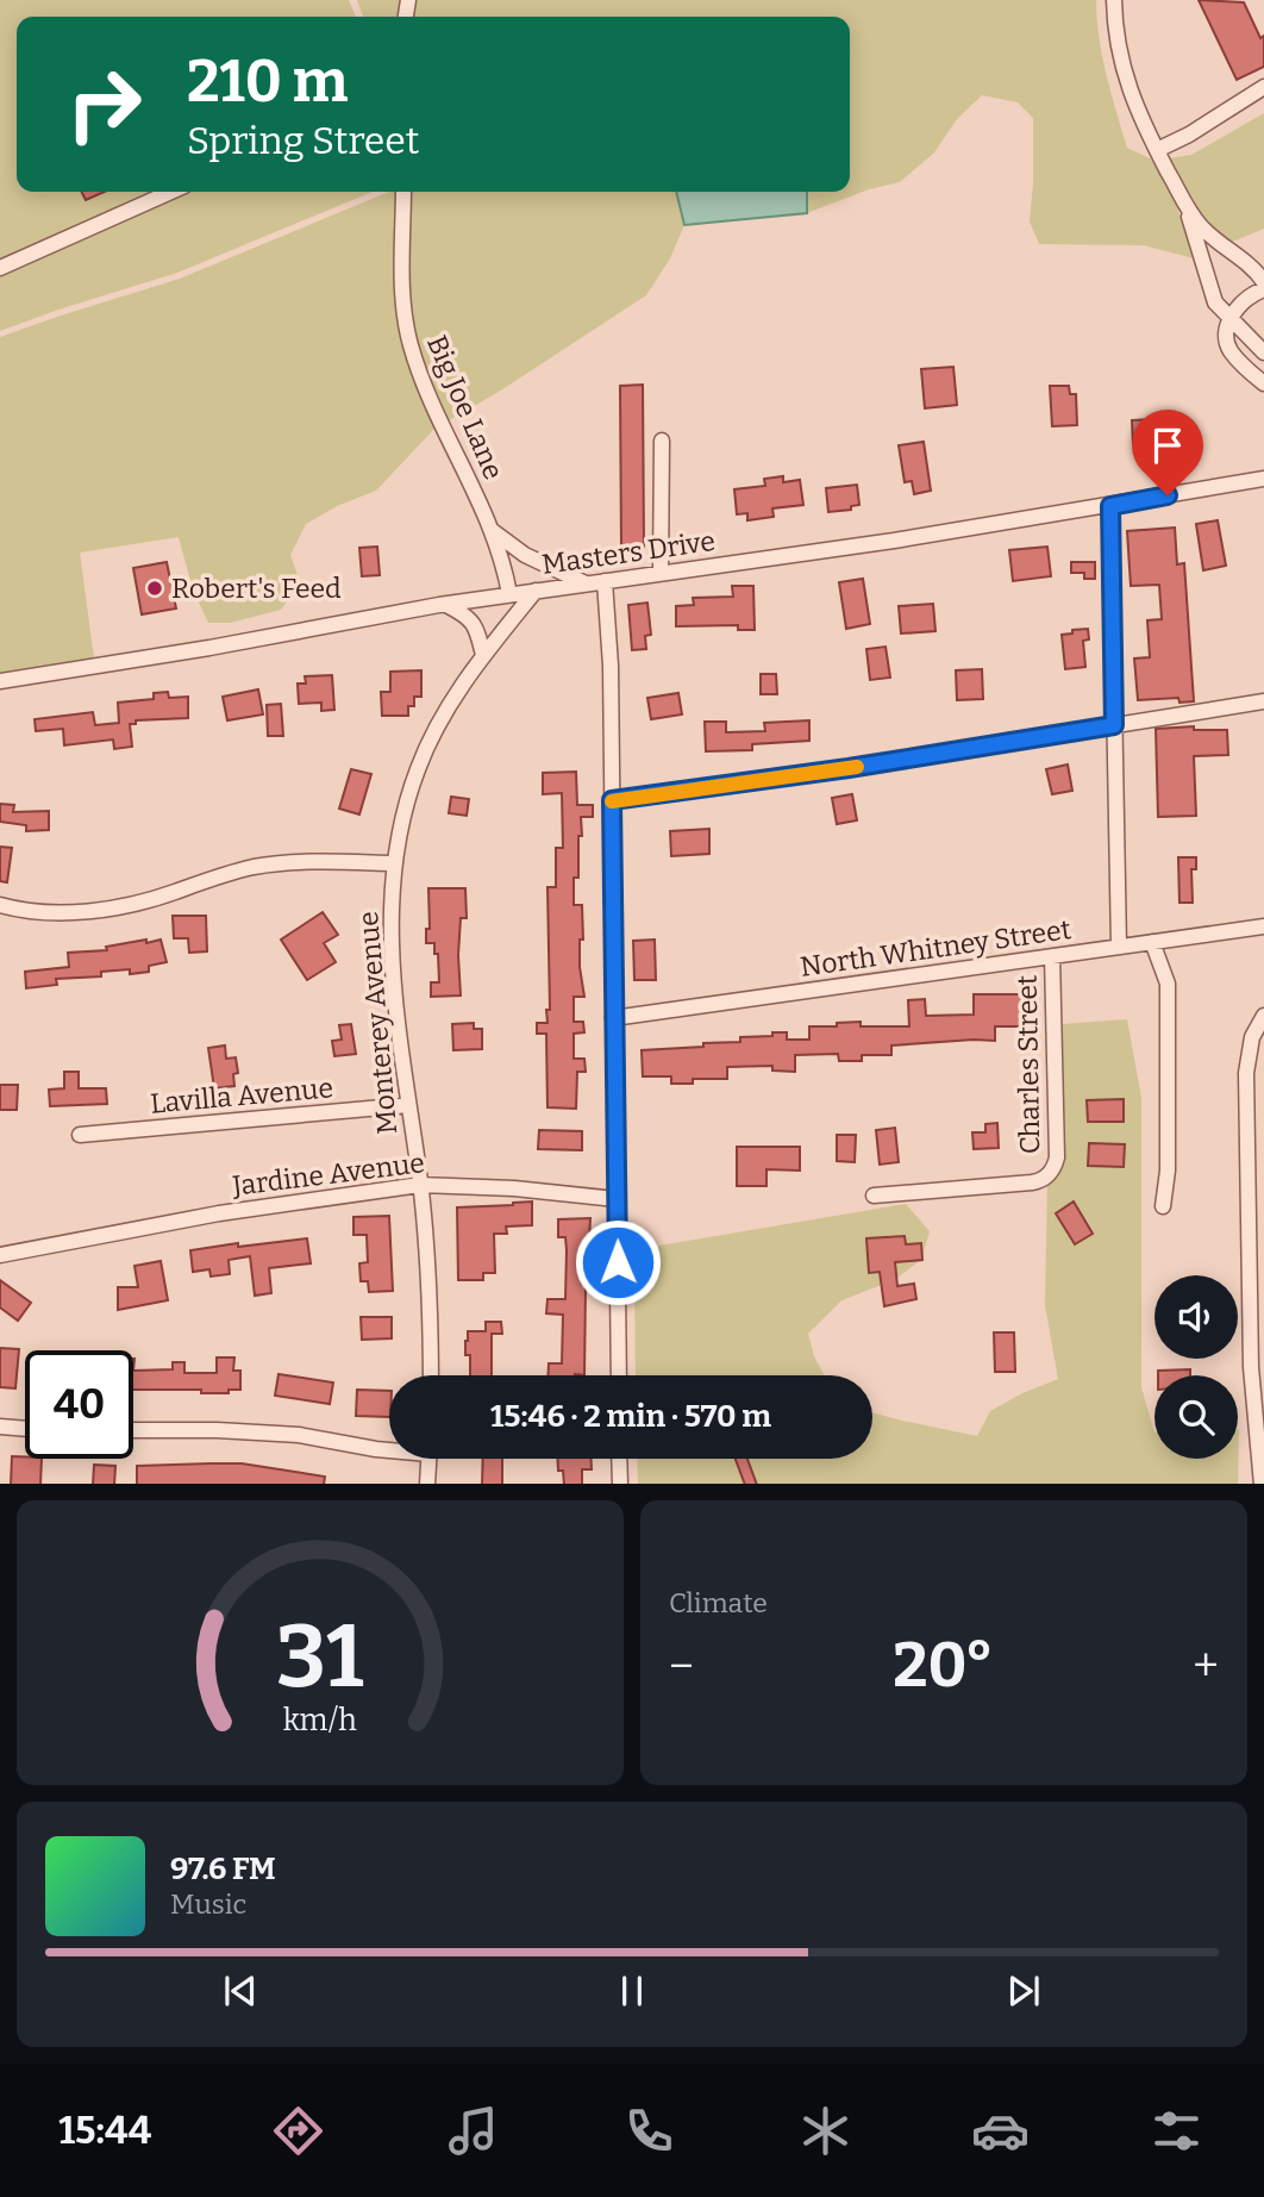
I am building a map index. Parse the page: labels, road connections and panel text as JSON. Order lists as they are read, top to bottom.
{
  "streets": {
    "street": [
      "Big Joe Lane",
      "Masters Drive",
      "North Whitney Street",
      "Monterey Avenue",
      "Charles Street",
      "Lavilla Avenue",
      "Jardine Avenue"
    ]
  },
  "crossings": [
    ["Big Joe Lane", "Masters Drive"],
    ["Masters Drive", "Monterey Avenue"],
    ["North Whitney Street", "Charles Street"],
    ["Monterey Avenue", "Lavilla Avenue"],
    ["Monterey Avenue", "Jardine Avenue"]
  ],
  "places": ["Robert's Feed"],
  "page": {
    "turn": ["210 m", "Spring Street"],
    "limit": "40",
    "trip": "15:46 · 2 min · 570 m",
    "tile": "Climate",
    "heat": ["−", "20°", "+"],
    "song": ["97.6 FM", "Music"],
    "tabs": "15:44",
    "gauge": ["31", "km/h"]
  }
}
